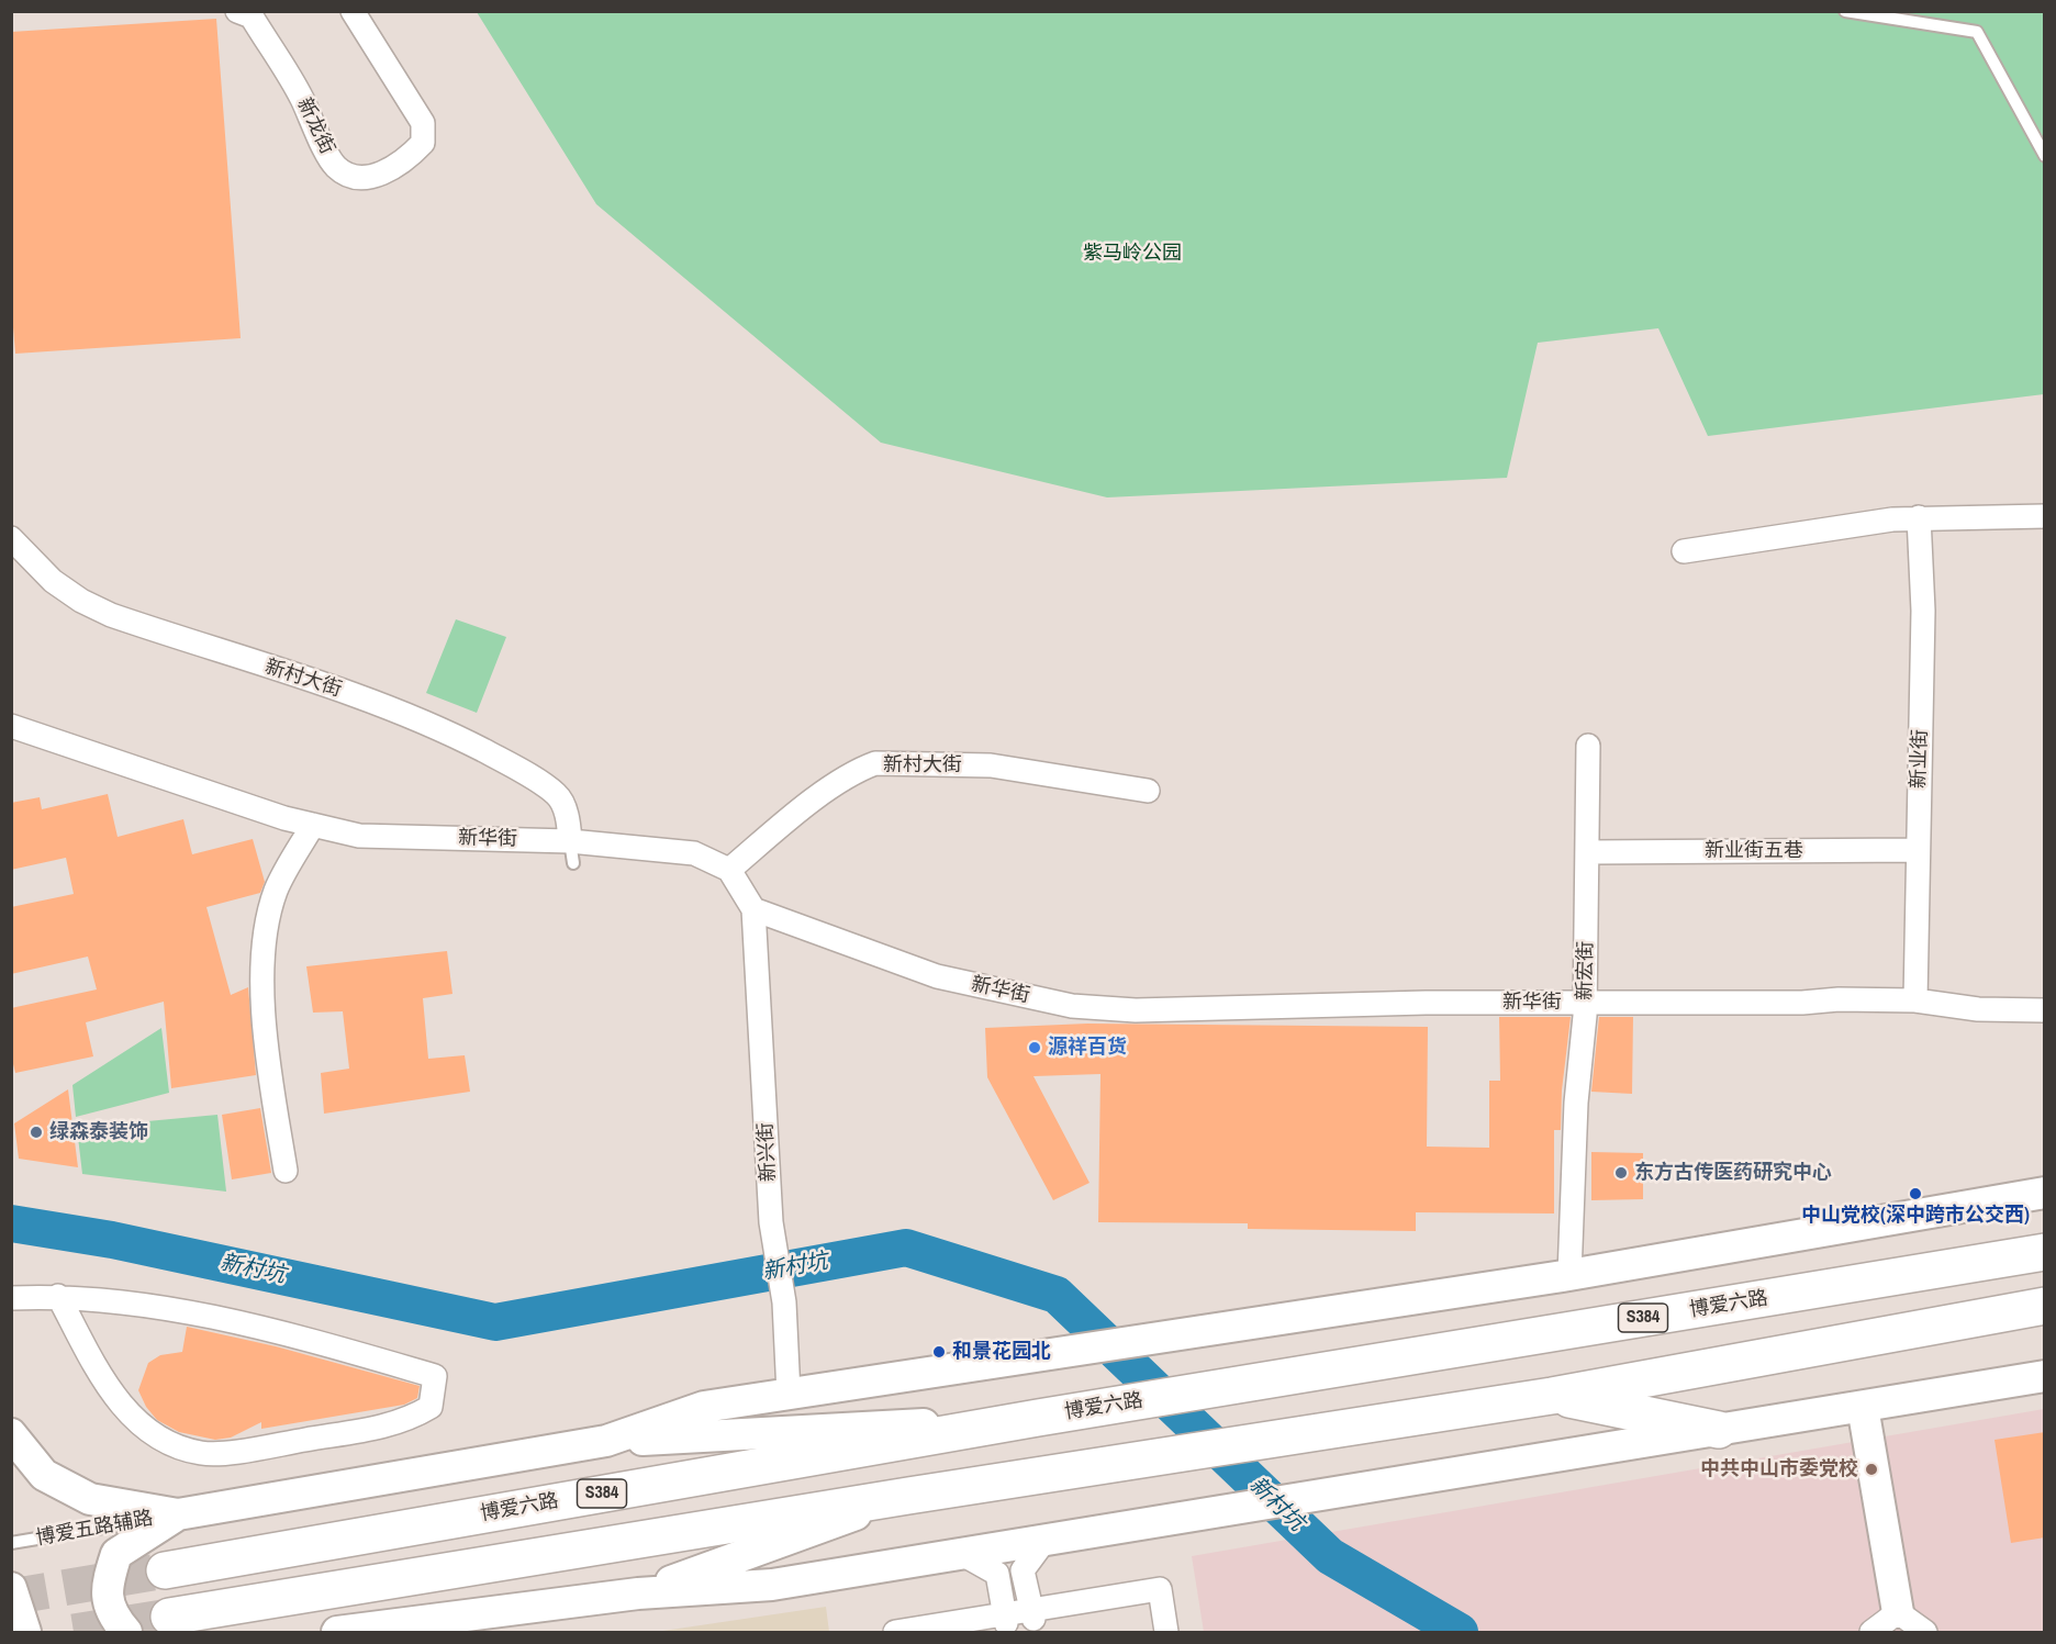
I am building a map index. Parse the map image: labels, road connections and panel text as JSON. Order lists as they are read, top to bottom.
{
  "streets": {
    "highway": ["博爱六路", "S384"],
    "street": [
      "新龙街",
      "新村大街",
      "新业街",
      "新华街",
      "新业街五巷",
      "新宏街",
      "新兴街"
    ],
    "lane": ["博爱五路辅路"]
  },
  "crossings": [
    ["新村大街", "新华街"],
    ["新业街", "新华街"],
    ["新业街", "新业街五巷"],
    ["新华街", "新宏街"],
    ["新华街", "新兴街"],
    ["新业街五巷", "新宏街"]
  ],
  "water": ["新村坑"],
  "parks": ["紫马岭公园"],
  "places": [
    "源祥百货",
    "绿森泰装饰",
    "东方古传医药研究中心",
    "中山党校(深中跨市公交西)",
    "和景花园北",
    "中共中山市委党校"
  ]
}
